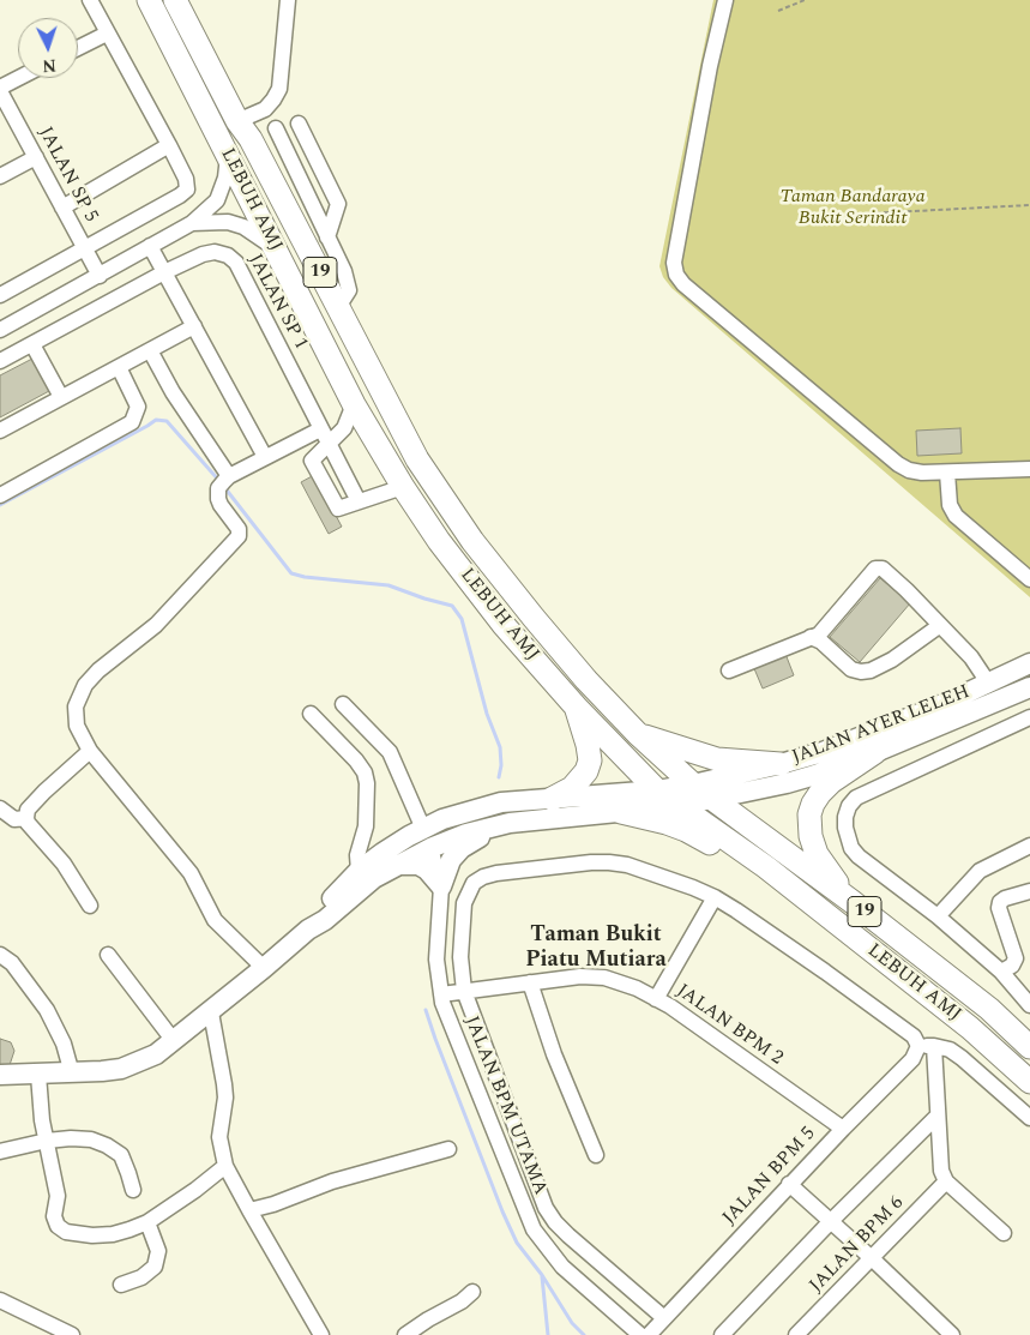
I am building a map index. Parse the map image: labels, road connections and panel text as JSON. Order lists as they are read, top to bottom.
{
  "streets": {
    "highway": ["LEBUH AMJ", "19"],
    "main road": ["JALAN AYER LELEH"],
    "street": [
      "JALAN SP 5",
      "JALAN SP 1",
      "JALAN BPM 2",
      "JALAN BPM UTAMA",
      "JALAN BPM 5",
      "JALAN BPM 6"
    ]
  },
  "crossings": [
    ["LEBUH AMJ", "JALAN AYER LELEH"],
    ["JALAN AYER LELEH", "JALAN BPM UTAMA"],
    ["JALAN BPM 2", "JALAN BPM UTAMA"],
    ["JALAN BPM 2", "JALAN BPM 5"]
  ],
  "districts": ["Taman Bukit Piatu Mutiara"],
  "parks": ["Taman Bandaraya Bukit Serindit"],
  "north": "bottom"
}
